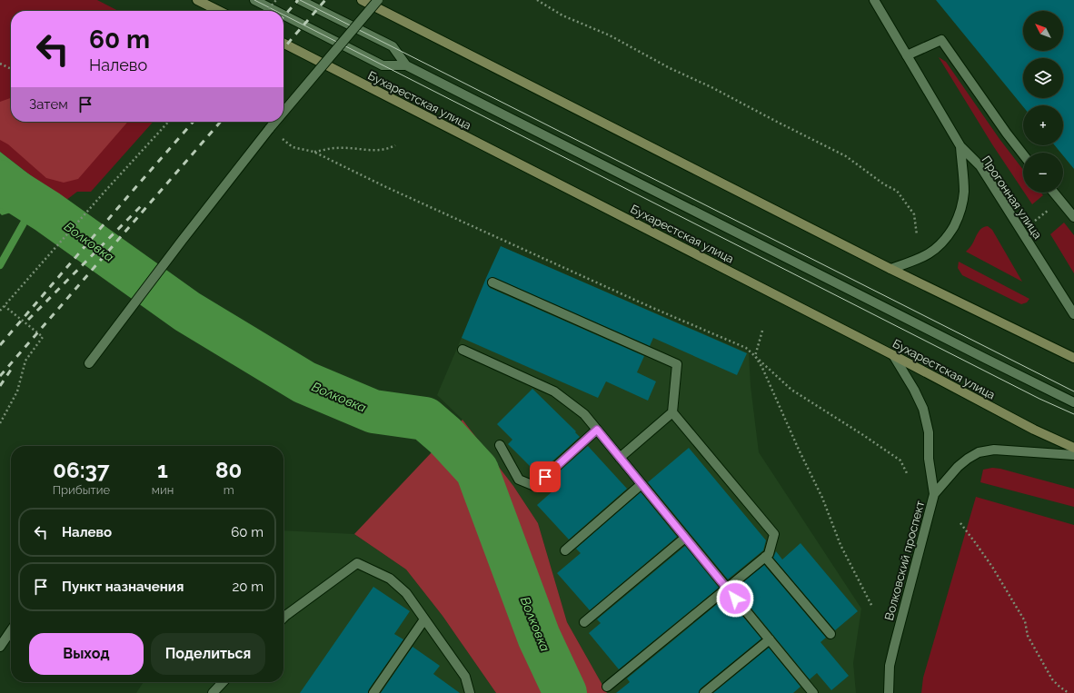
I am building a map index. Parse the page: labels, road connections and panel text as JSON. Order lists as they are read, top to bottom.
{
  "streets": {
    "main road": ["Бухарестская улица"],
    "street": ["Прогонная улица", "Волковский проспект"]
  },
  "crossings": [
    ["Бухарестская улица", "Волковский проспект"]
  ],
  "water": ["Волковка"],
  "north": "top left",
  "page": {
    "map_buttons": ["+", "−"],
    "turn": ["60 m", "Налево"],
    "then": "Затем",
    "eta": [
      "06:37",
      "Прибытие",
      "1",
      "мин",
      "80",
      "m"
    ],
    "list": [
      {
        "name": "Налево",
        "value": "60 m"
      },
      {
        "name": "Пункт назначения",
        "value": "20 m"
      }
    ],
    "buttons": ["Выход", "Поделиться"]
  }
}
